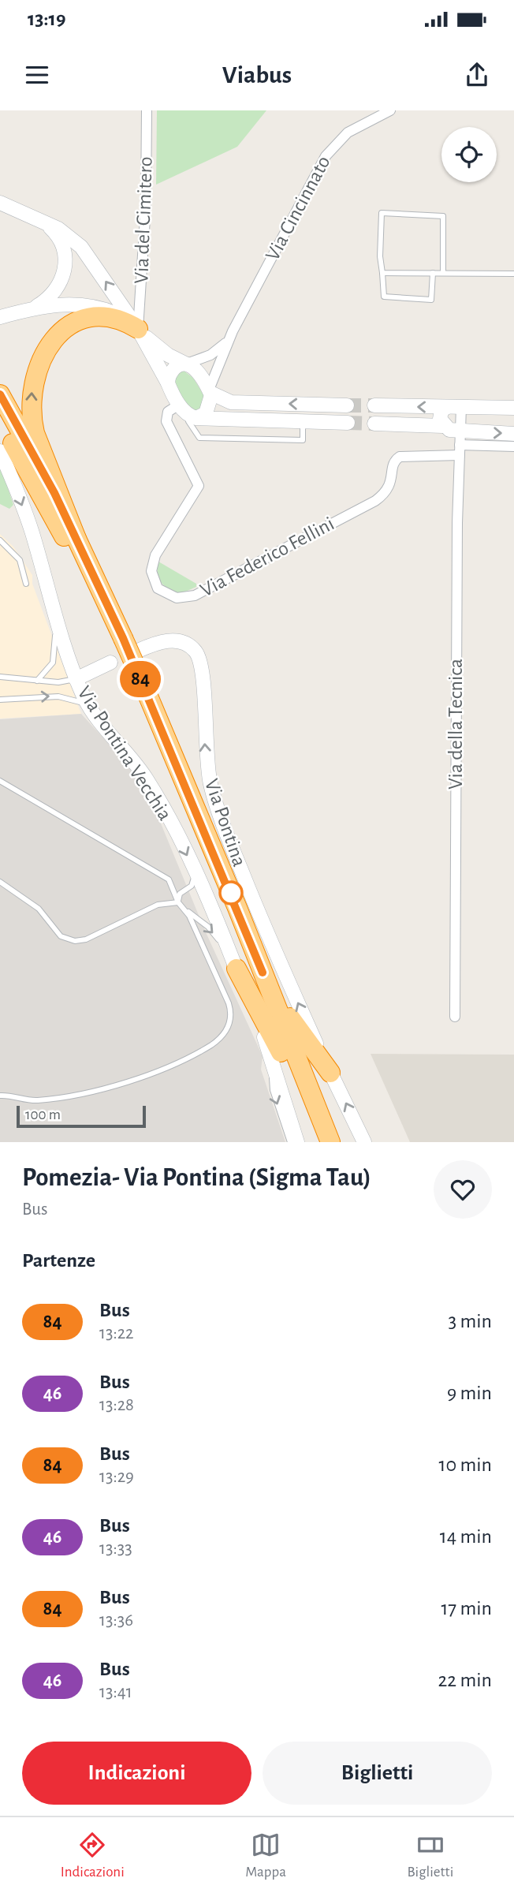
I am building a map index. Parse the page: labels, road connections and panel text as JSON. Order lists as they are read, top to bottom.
{
  "streets": {
    "street": [
      "Via Cincinnato",
      "Via del Cimitero",
      "Via Federico Fellini",
      "Via della Tecnica",
      "Via Pontina Vecchia",
      "Via Pontina"
    ]
  },
  "crossings": [
    ["Via Cincinnato", "Via Federico Fellini"],
    ["Via Federico Fellini", "Via della Tecnica"],
    ["Via Pontina Vecchia", "Via Pontina"]
  ],
  "one_way": ["Via Pontina Vecchia", "Via Pontina"],
  "lines": ["bus line 84"],
  "scale_bar": "100 m",
  "page": {
    "status": "13:19",
    "header": "Viabus",
    "on_map": "84",
    "scale": "100 m",
    "heading": [
      ["Pomezia- Via Pontina (Sigma Tau)", "Bus"],
      "Partenze"
    ],
    "list": [
      {
        "mark": "84",
        "name": "Bus",
        "note": "13:22",
        "value": "3 min"
      },
      {
        "mark": "46",
        "name": "Bus",
        "note": "13:28",
        "value": "9 min"
      },
      {
        "mark": "84",
        "name": "Bus",
        "note": "13:29",
        "value": "10 min"
      },
      {
        "mark": "46",
        "name": "Bus",
        "note": "13:33",
        "value": "14 min"
      },
      {
        "mark": "84",
        "name": "Bus",
        "note": "13:36",
        "value": "17 min"
      },
      {
        "mark": "46",
        "name": "Bus",
        "note": "13:41",
        "value": "22 min"
      }
    ],
    "buttons": ["Indicazioni", "Biglietti"],
    "tabs": ["Indicazioni", "Mappa", "Biglietti"]
  }
}
